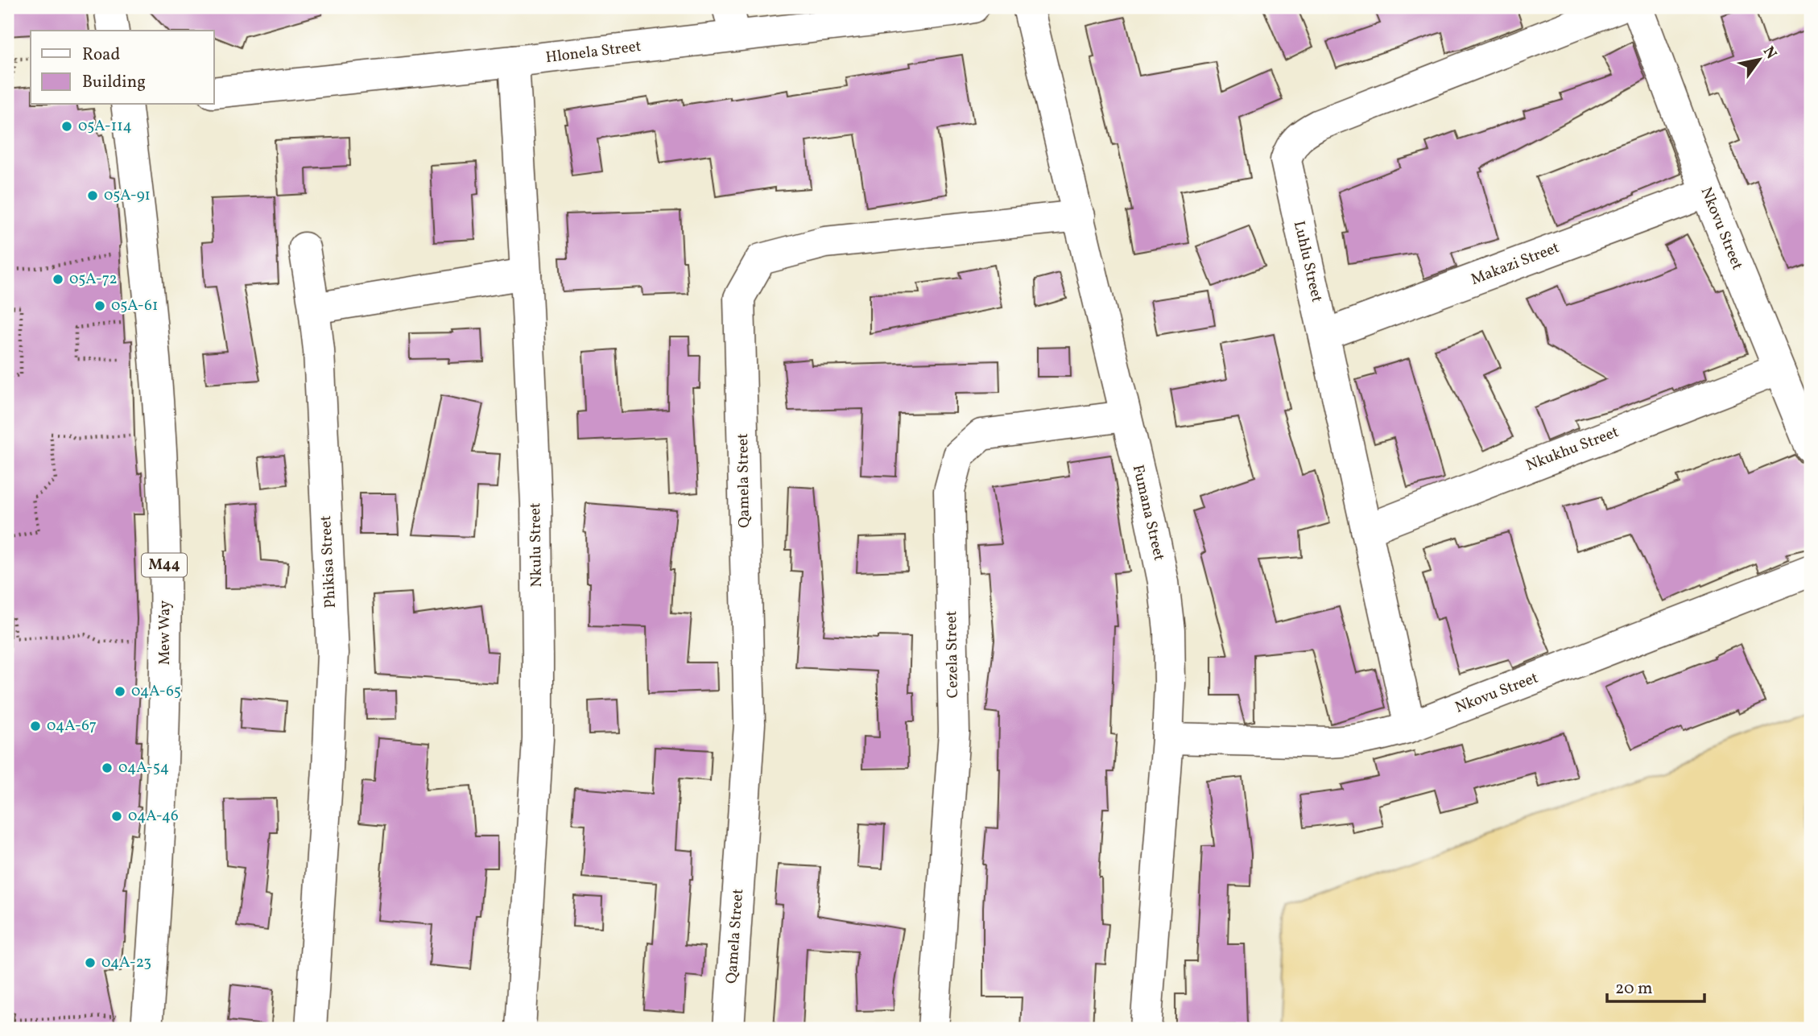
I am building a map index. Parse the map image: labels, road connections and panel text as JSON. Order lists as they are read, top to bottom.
{
  "streets": {
    "street": [
      "Hlonela Street",
      "Nkovu Street",
      "Luhlu Street",
      "Makazi Street",
      "Nkukhu Street",
      "Qamela Street",
      "Fumana Street",
      "Nkulu Street",
      "Phikisa Street",
      "M44",
      "Mew Way",
      "Cezela Street"
    ]
  },
  "crossings": [
    ["Hlonela Street", "Nkulu Street"],
    ["Nkovu Street", "Luhlu Street"],
    ["Nkovu Street", "Makazi Street"],
    ["Nkovu Street", "Nkukhu Street"],
    ["Nkovu Street", "Fumana Street"],
    ["Luhlu Street", "Makazi Street"],
    ["Luhlu Street", "Nkukhu Street"],
    ["Qamela Street", "Fumana Street"],
    ["Fumana Street", "Cezela Street"]
  ],
  "places": [
    "05A-114",
    "05A-91",
    "05A-72",
    "05A-61",
    "04A-65",
    "04A-67",
    "04A-54",
    "04A-46",
    "04A-23"
  ],
  "legend": ["Road", "Building"],
  "scale_bar": "20 m",
  "north": "top right"
}
